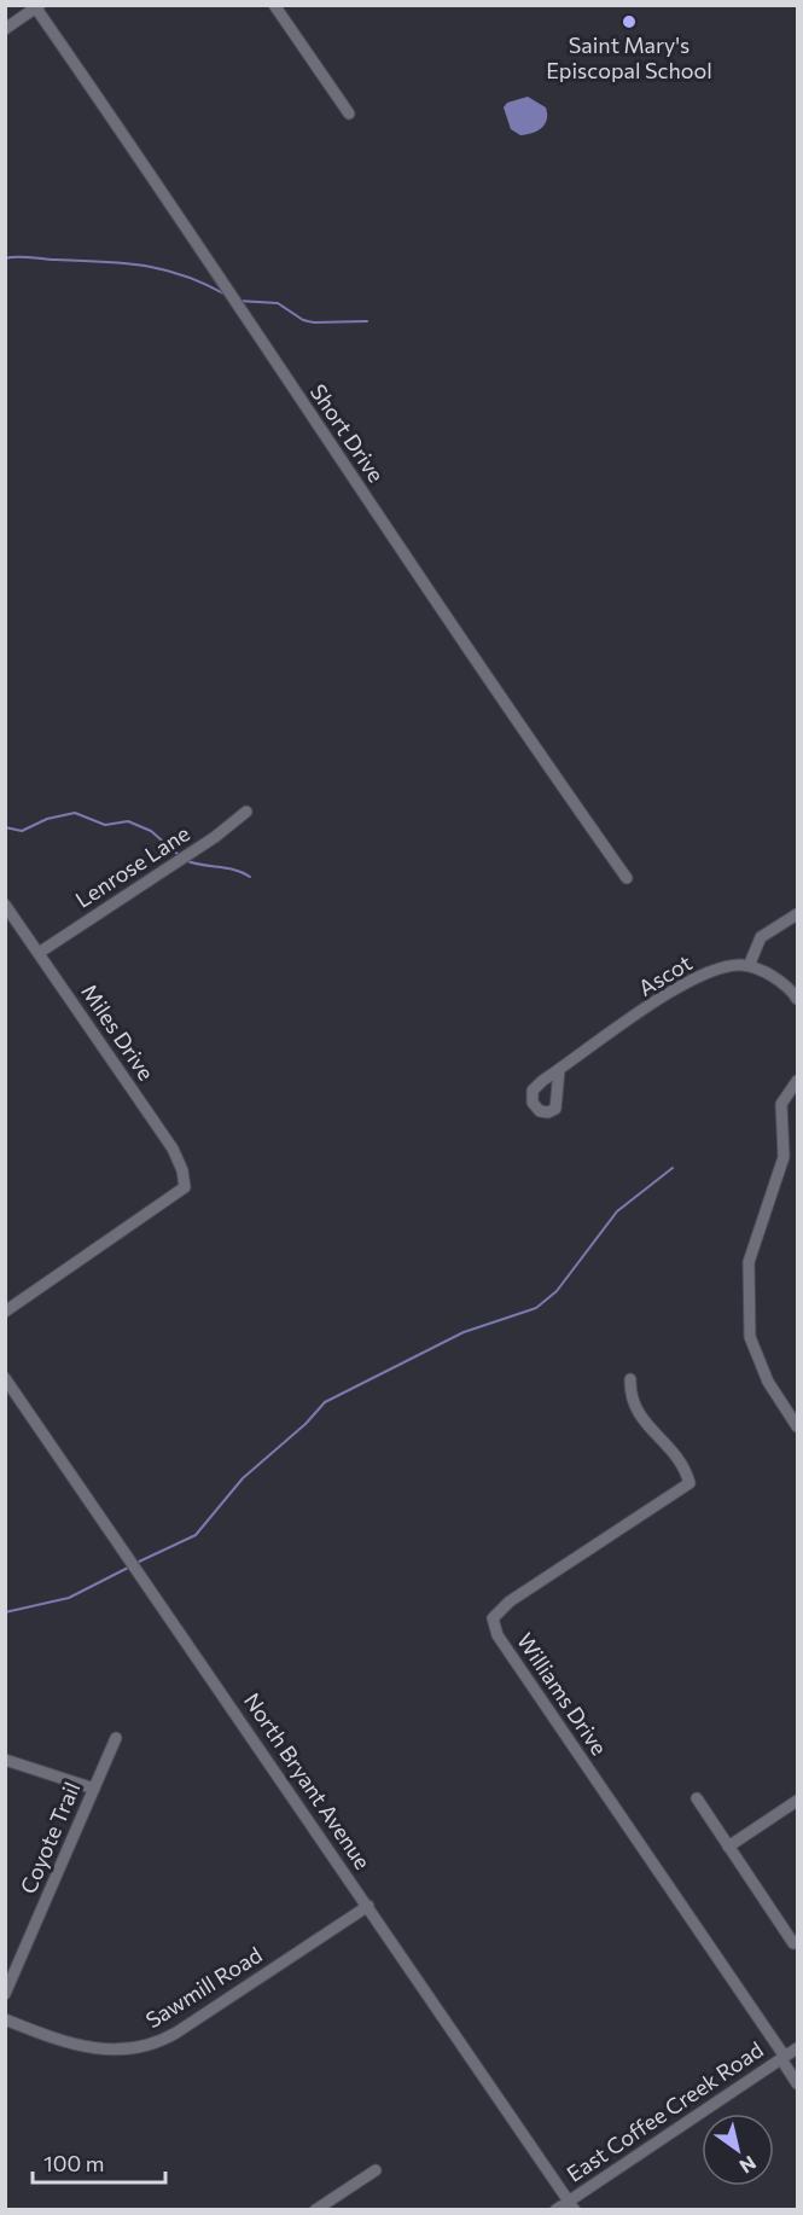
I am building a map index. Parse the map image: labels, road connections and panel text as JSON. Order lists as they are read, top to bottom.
{
  "streets": {
    "street": [
      "Short Drive",
      "Lenrose Lane",
      "Ascot",
      "Miles Drive",
      "Williams Drive",
      "North Bryant Avenue",
      "Coyote Trail",
      "Sawmill Road",
      "East Coffee Creek Road"
    ]
  },
  "crossings": [
    ["Lenrose Lane", "Miles Drive"],
    ["Williams Drive", "East Coffee Creek Road"],
    ["North Bryant Avenue", "Sawmill Road"],
    ["North Bryant Avenue", "East Coffee Creek Road"]
  ],
  "places": ["Saint Mary's Episcopal School"],
  "scale_bar": "100 m",
  "north": "bottom right"
}
